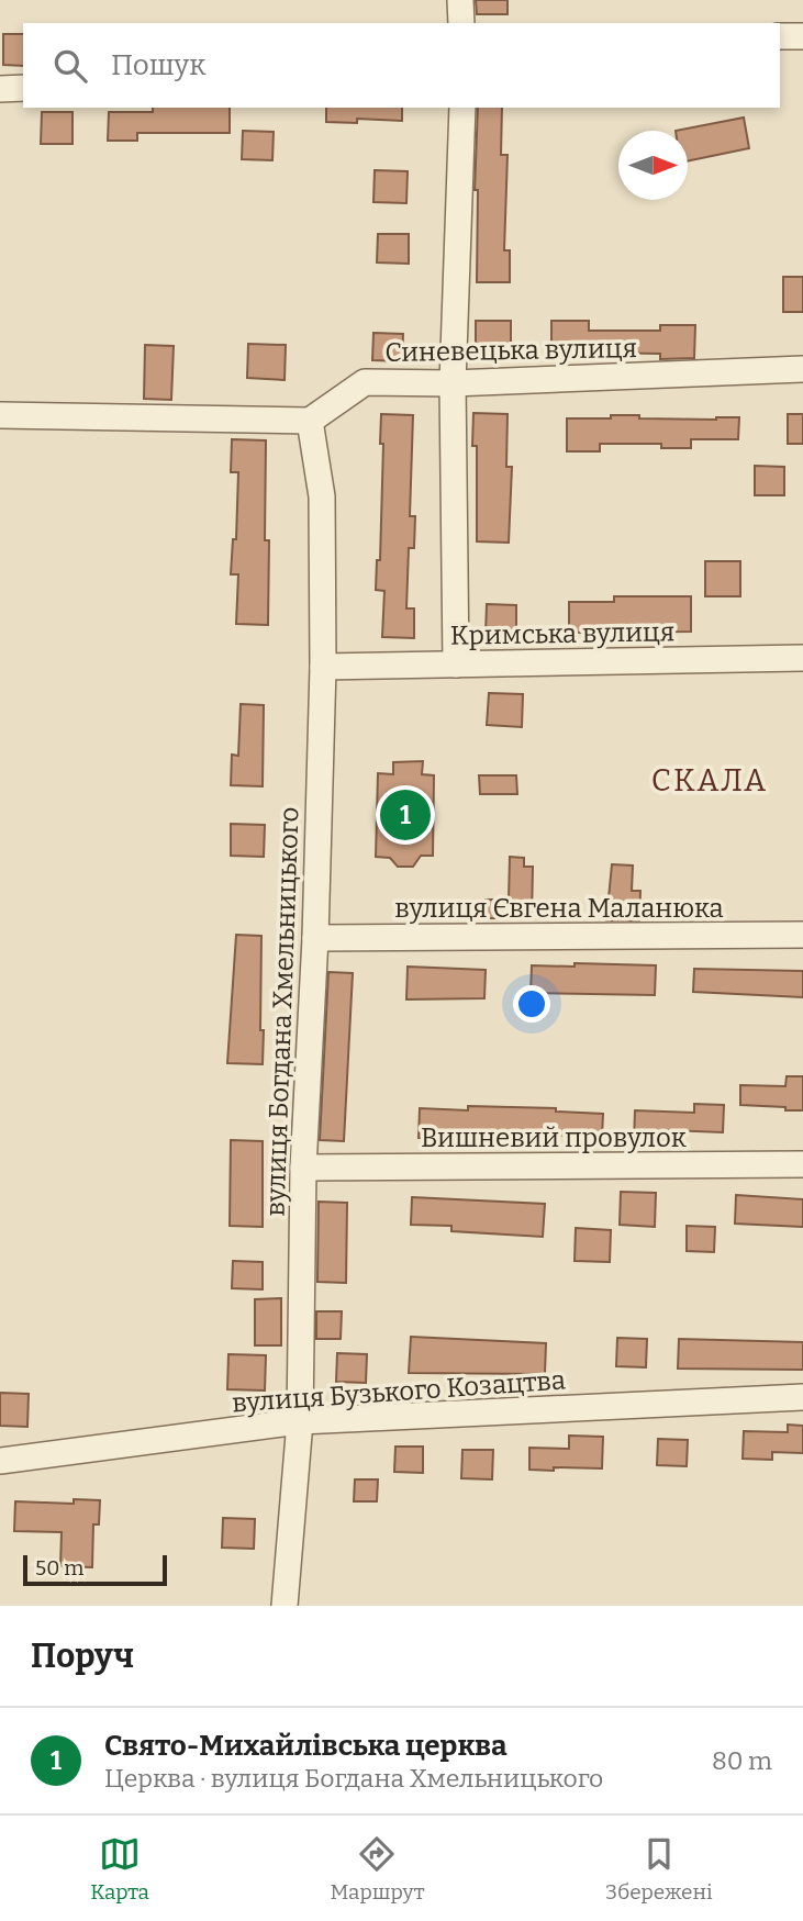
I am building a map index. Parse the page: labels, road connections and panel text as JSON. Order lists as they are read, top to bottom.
{
  "streets": {
    "street": [
      "Синевецька вулиця",
      "Кримська вулиця",
      "вулиця Євгена Маланюка",
      "вулиця Богдана Хмельницького",
      "Вишневий провулок",
      "вулиця Бузького Козацтва"
    ]
  },
  "crossings": [
    ["Синевецька вулиця", "вулиця Богдана Хмельницького"],
    ["Кримська вулиця", "вулиця Богдана Хмельницького"],
    ["вулиця Євгена Маланюка", "вулиця Богдана Хмельницького"],
    ["вулиця Богдана Хмельницького", "Вишневий провулок"],
    ["вулиця Богдана Хмельницького", "вулиця Бузького Козацтва"]
  ],
  "districts": ["СКАЛА"],
  "scale_bar": "50 m",
  "north": "right",
  "page": {
    "search": "Пошук",
    "pins": "1",
    "scale": "50 m",
    "heading": "Поруч",
    "list": [
      {
        "mark": "1",
        "name": "Свято-Михайлівська церква",
        "note": "Церква · вулиця Богдана Хмельницького",
        "value": "80 m"
      }
    ],
    "nav": ["Карта", "Маршрут", "Збережені"]
  }
}
